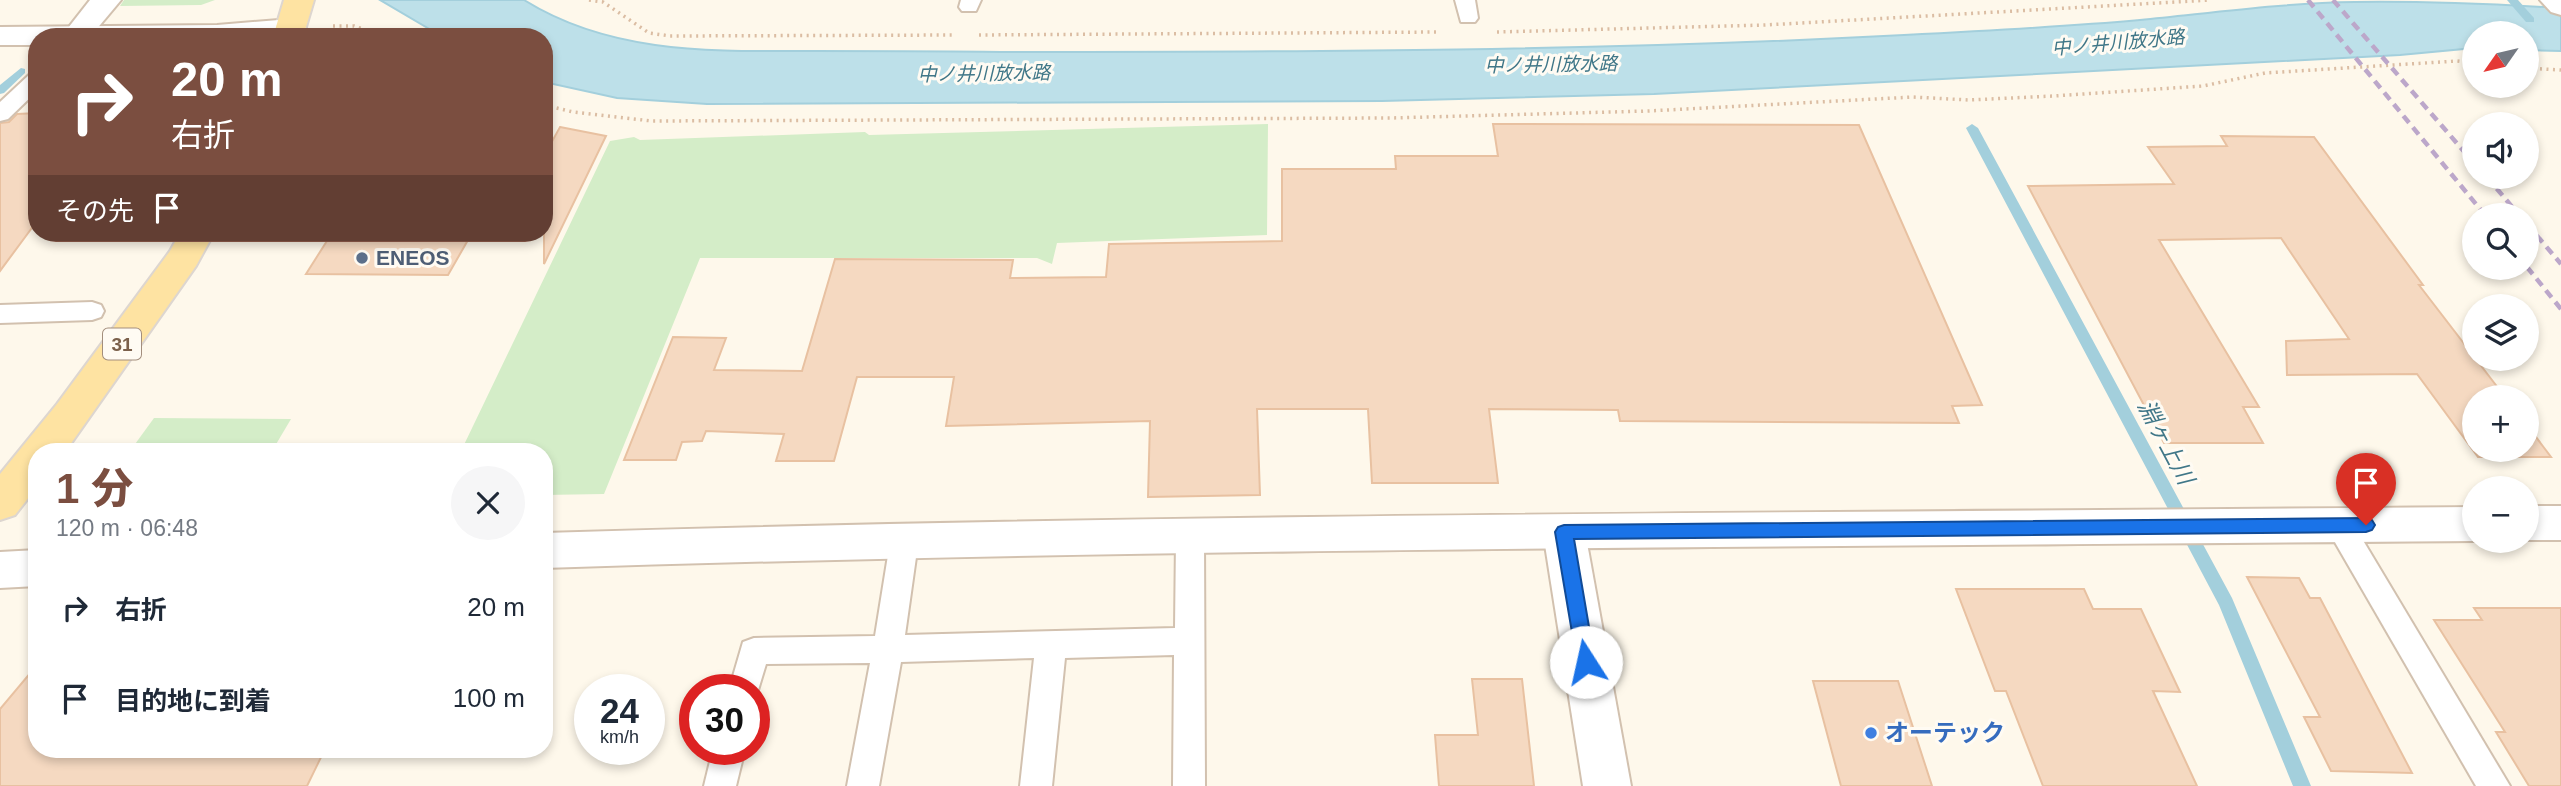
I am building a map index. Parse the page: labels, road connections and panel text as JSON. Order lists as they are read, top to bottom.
{
  "streets": {
    "main road": ["31"]
  },
  "water": ["中ノ井川放水路", "淵ヶ上川"],
  "places": ["ENEOS", "オーテック"],
  "north": "bottom left",
  "page": {
    "map_buttons": ["+", "−"],
    "turn": ["20 m", "右折"],
    "then": "その先",
    "heading": ["1 分", "120 m · 06:48"],
    "list": [
      {
        "name": "右折",
        "value": "20 m"
      },
      {
        "name": "目的地に到着",
        "value": "100 m"
      }
    ],
    "speed": "24 km/h",
    "limit": "30"
  }
}
